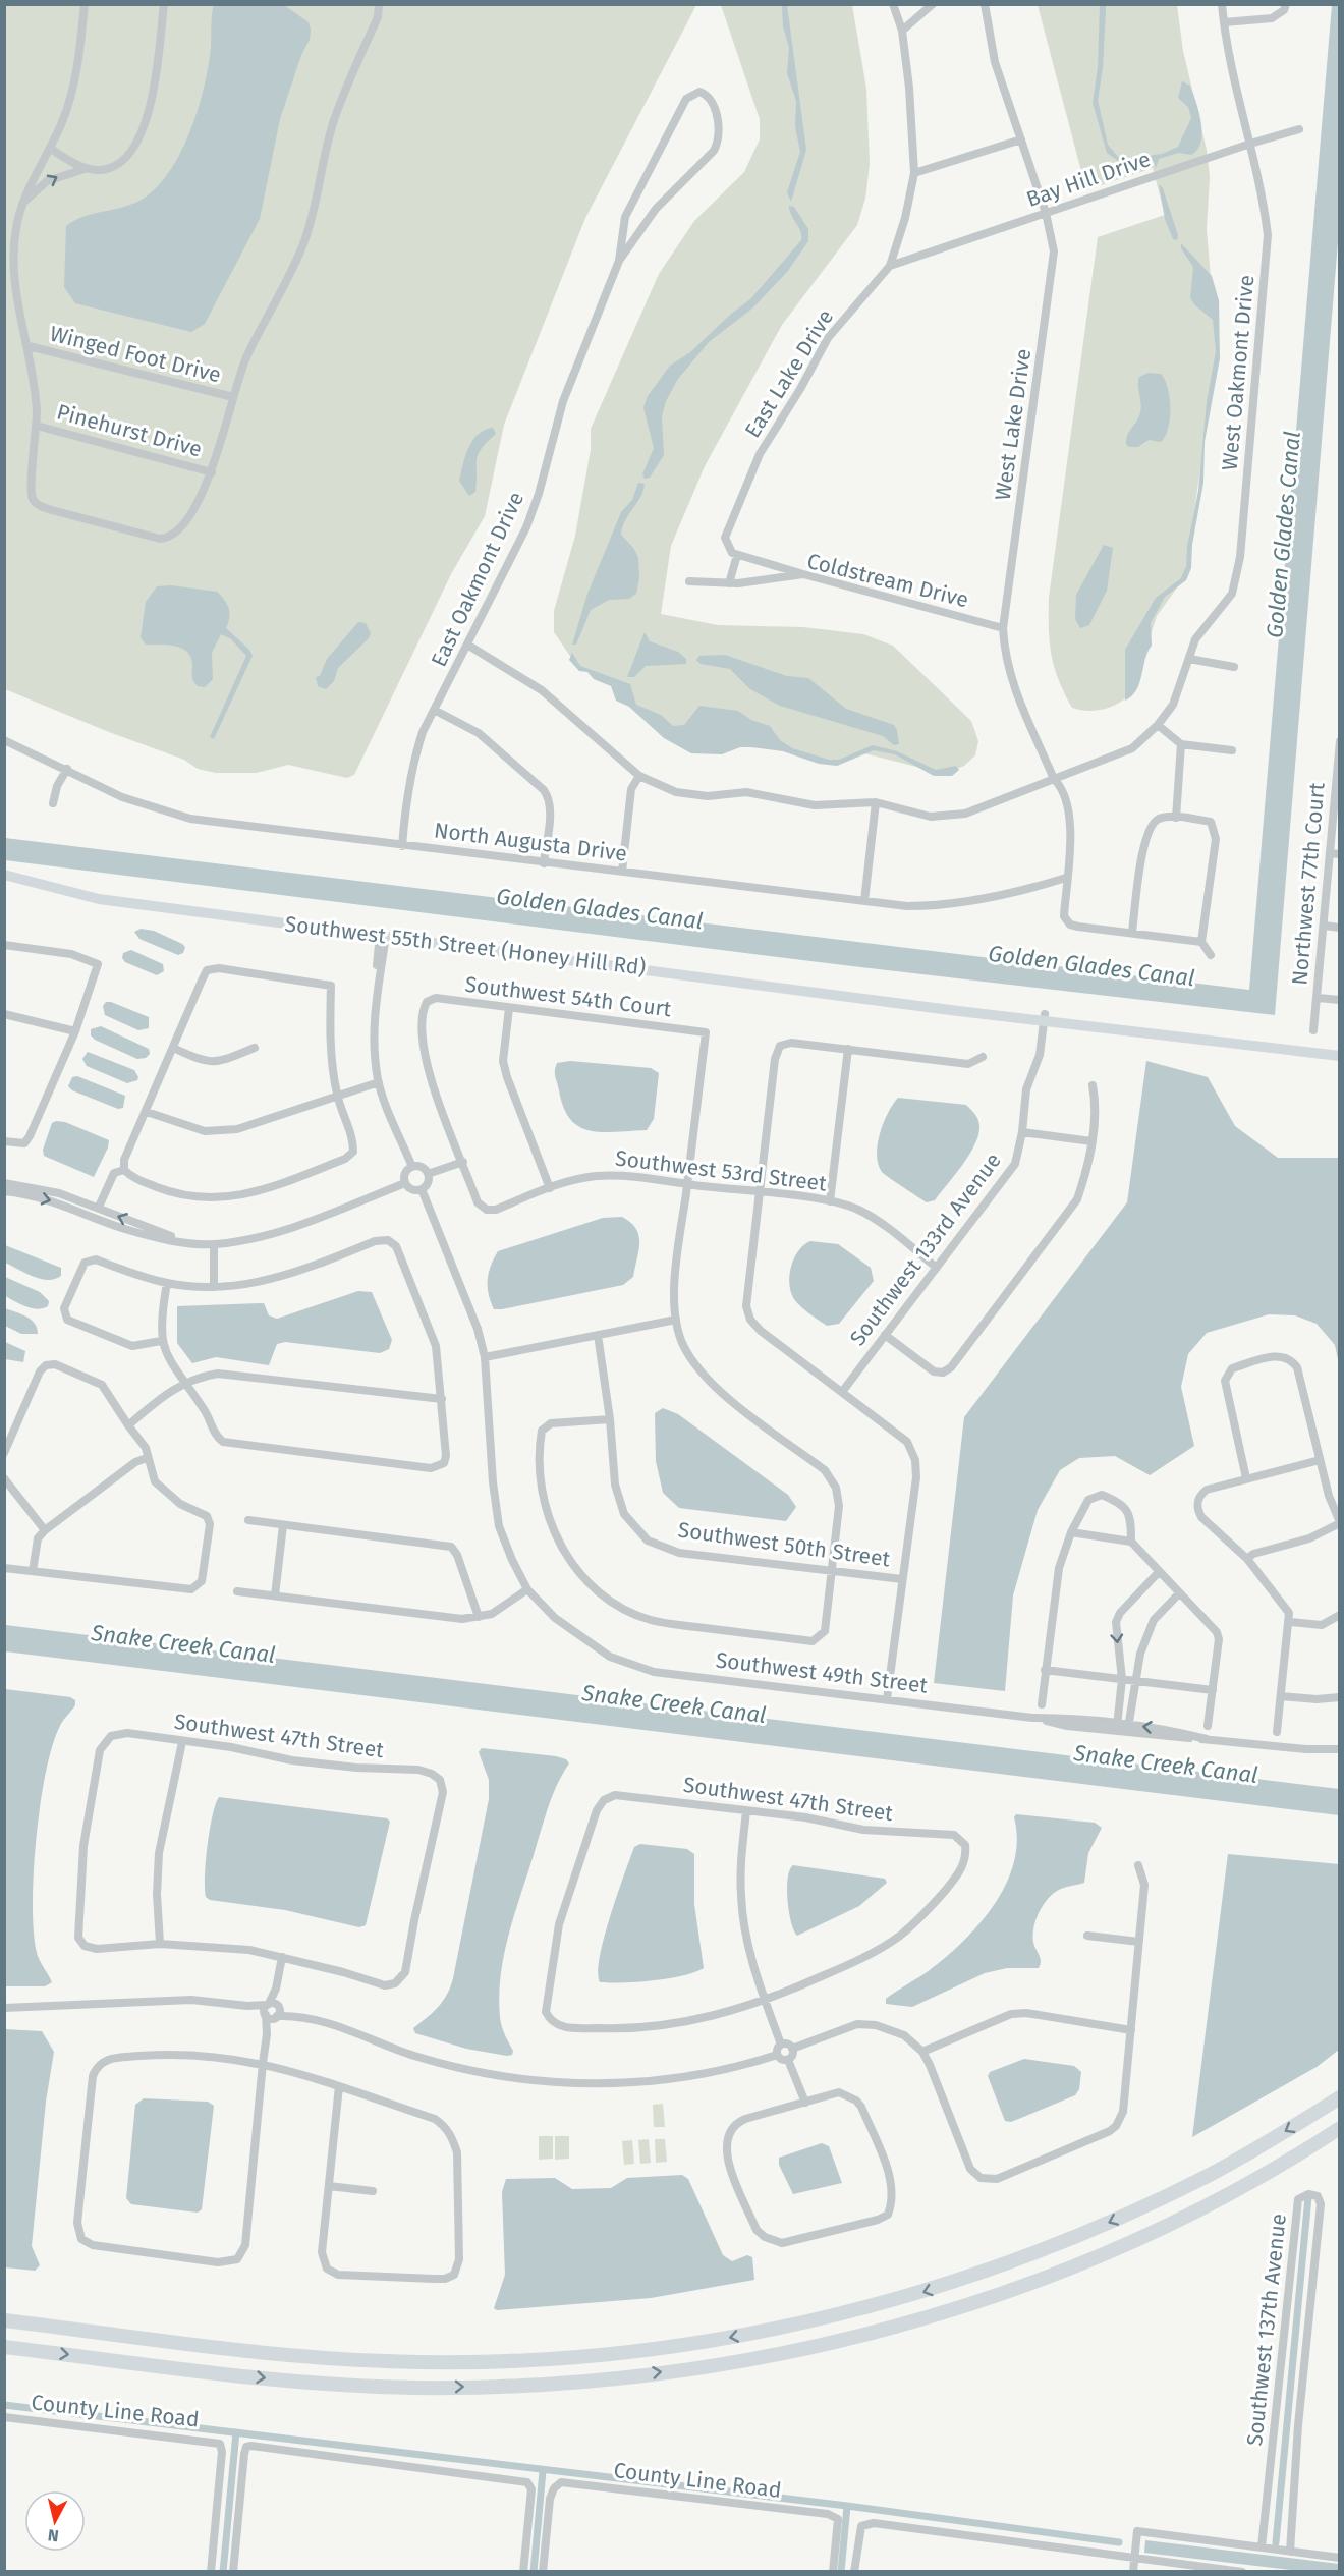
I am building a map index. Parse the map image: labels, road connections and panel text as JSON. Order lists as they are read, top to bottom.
{
  "streets": {
    "street": [
      "Bay Hill Drive",
      "Winged Foot Drive",
      "West Oakmont Drive",
      "East Lake Drive",
      "West Lake Drive",
      "Pinehurst Drive",
      "East Oakmont Drive",
      "Coldstream Drive",
      "North Augusta Drive",
      "Northwest 77th Court",
      "Southwest 55th Street (Honey Hill Rd)",
      "Southwest 54th Court",
      "Southwest 53rd Street",
      "Southwest 133rd Avenue",
      "Southwest 50th Street",
      "Southwest 49th Street",
      "Southwest 47th Street",
      "Southwest 137th Avenue",
      "County Line Road"
    ]
  },
  "crossings": [
    ["Bay Hill Drive", "West Oakmont Drive"],
    ["Bay Hill Drive", "East Lake Drive"],
    ["Bay Hill Drive", "West Lake Drive"],
    ["West Oakmont Drive", "West Lake Drive"],
    ["West Oakmont Drive", "East Oakmont Drive"],
    ["West Lake Drive", "Coldstream Drive"],
    ["West Lake Drive", "North Augusta Drive"],
    ["East Oakmont Drive", "North Augusta Drive"],
    ["Southwest 55th Street (Honey Hill Rd)", "Southwest 133rd Avenue"],
    ["Southwest 54th Court", "Southwest 53rd Street"],
    ["Southwest 53rd Street", "Southwest 133rd Avenue"]
  ],
  "water": ["Golden Glades Canal", "Snake Creek Canal"],
  "north": "bottom"
}
